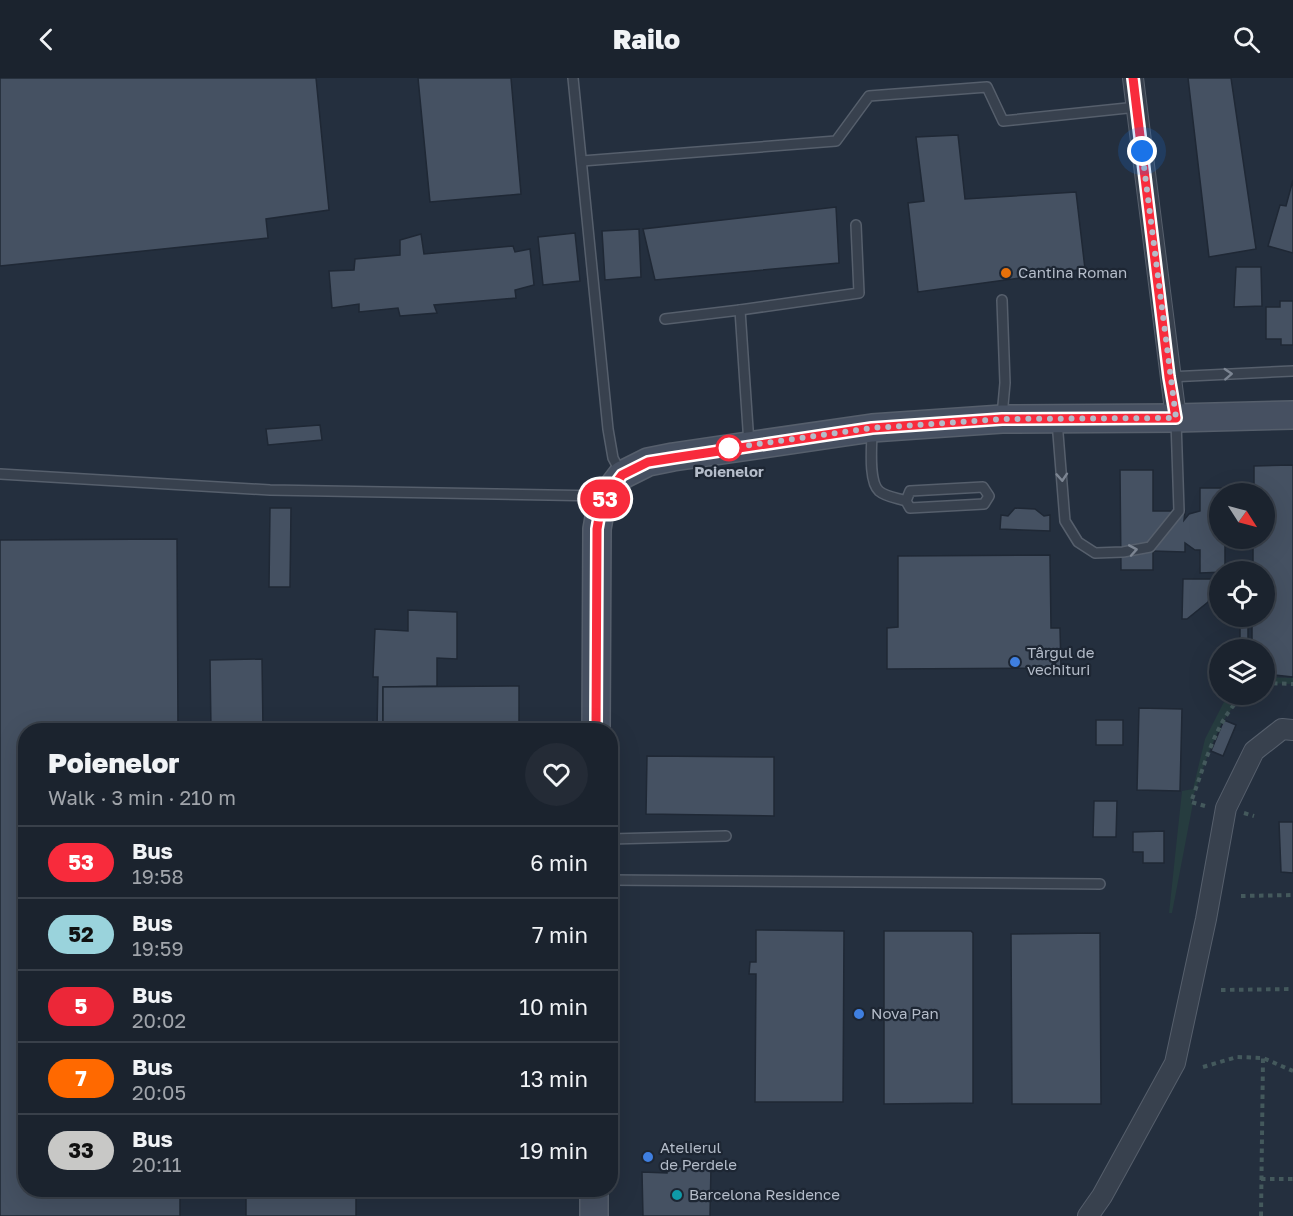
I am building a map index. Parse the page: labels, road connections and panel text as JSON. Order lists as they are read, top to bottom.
{
  "places": [
    "Cantina Roman",
    "Poienelor",
    "Târgul de vechituri",
    "Nova Pan",
    "Atelierul de Perdele",
    "Barcelona Residence"
  ],
  "lines": ["bus line 53"],
  "north": "bottom right",
  "page": {
    "header": "Railo",
    "on_map": "53",
    "heading": ["Poienelor", "Walk · 3 min · 210 m"],
    "list": [
      {
        "mark": "53",
        "name": "Bus",
        "note": "19:58",
        "value": "6 min"
      },
      {
        "mark": "52",
        "name": "Bus",
        "note": "19:59",
        "value": "7 min"
      },
      {
        "mark": "5",
        "name": "Bus",
        "note": "20:02",
        "value": "10 min"
      },
      {
        "mark": "7",
        "name": "Bus",
        "note": "20:05",
        "value": "13 min"
      },
      {
        "mark": "33",
        "name": "Bus",
        "note": "20:11",
        "value": "19 min"
      }
    ]
  }
}
